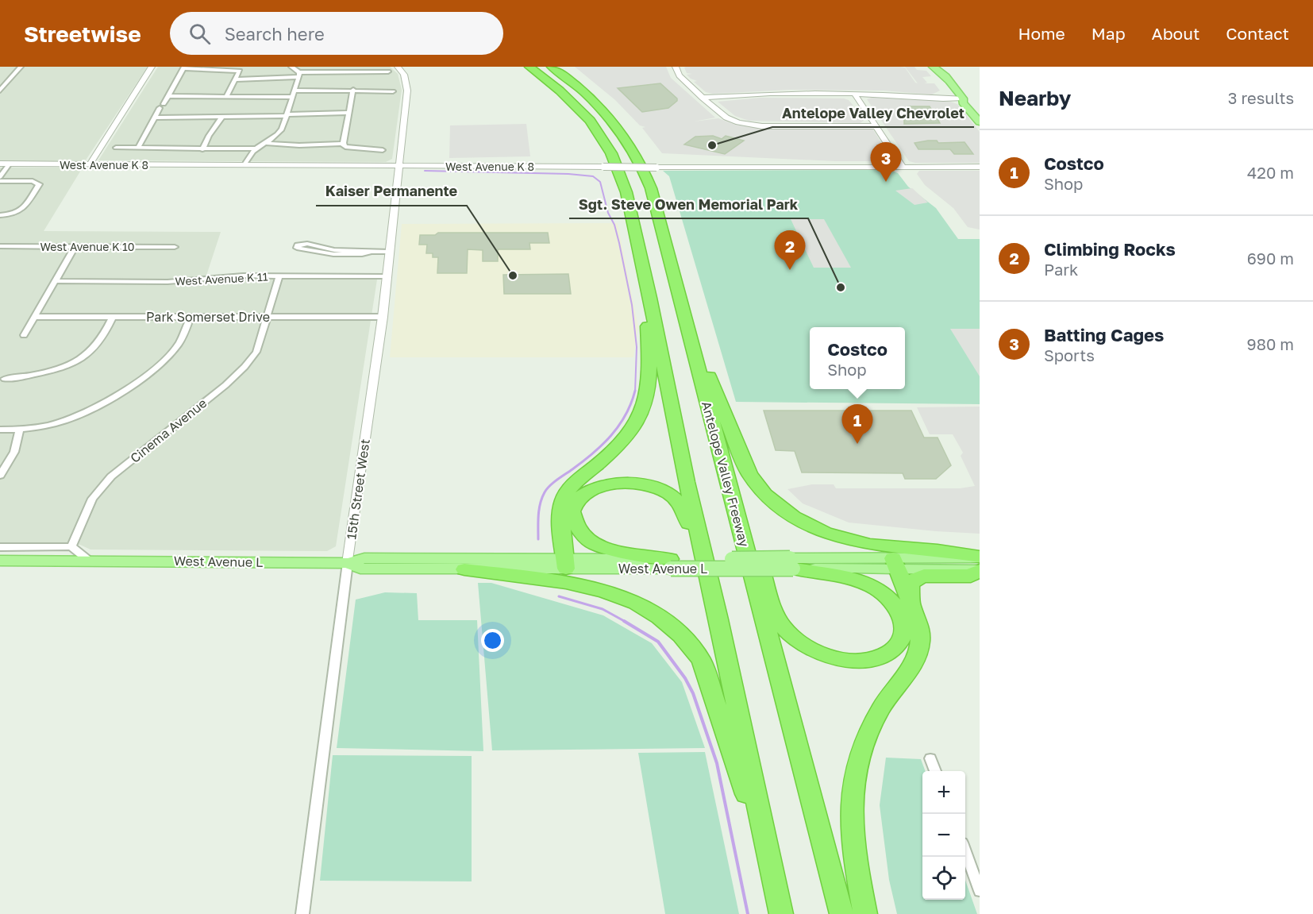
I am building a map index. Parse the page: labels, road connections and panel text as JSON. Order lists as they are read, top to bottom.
{
  "streets": {
    "highway": ["Antelope Valley Freeway"],
    "main road": ["West Avenue L"],
    "street": [
      "West Avenue K 8",
      "West Avenue K 10",
      "West Avenue K 11",
      "Park Somerset Drive",
      "Cinema Avenue",
      "15th Street West"
    ]
  },
  "crossings": [
    ["West Avenue K 8", "15th Street West"],
    ["West Avenue K 11", "Cinema Avenue"],
    ["West Avenue K 11", "15th Street West"],
    ["Park Somerset Drive", "Cinema Avenue"],
    ["Park Somerset Drive", "15th Street West"],
    ["15th Street West", "West Avenue L"]
  ],
  "places": ["Antelope Valley Chevrolet", "Kaiser Permanente", "Sgt. Steve Owen Memorial Park"],
  "page": {
    "header": "Streetwise",
    "search": "Search here",
    "nav": [
      "Home",
      "Map",
      "About",
      "Contact"
    ],
    "heading": ["Nearby", "3 results"],
    "list": [
      {
        "mark": "1",
        "name": "Costco",
        "note": "Shop",
        "value": "420 m"
      },
      {
        "mark": "2",
        "name": "Climbing Rocks",
        "note": "Park",
        "value": "690 m"
      },
      {
        "mark": "3",
        "name": "Batting Cages",
        "note": "Sports",
        "value": "980 m"
      }
    ],
    "pins": ["3", "2", "1"],
    "popup": ["Costco", "Shop"],
    "map_buttons": ["+", "−"]
  }
}
